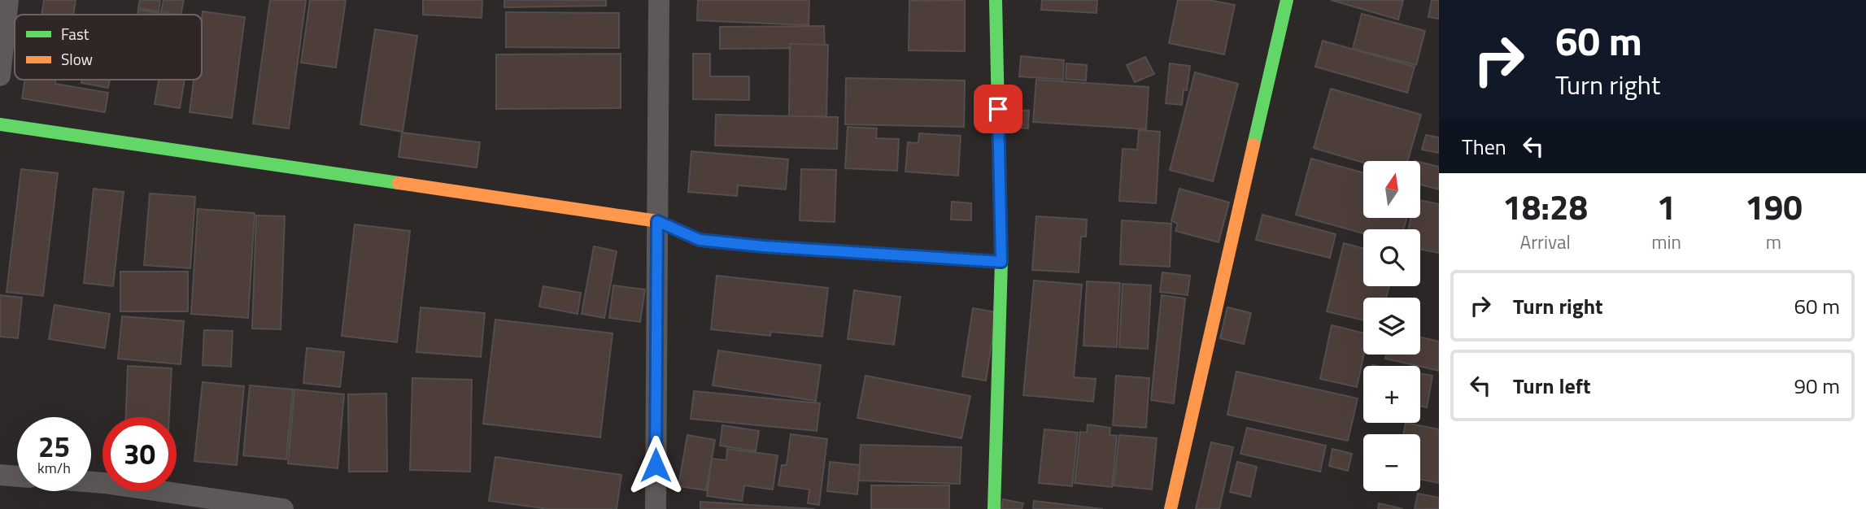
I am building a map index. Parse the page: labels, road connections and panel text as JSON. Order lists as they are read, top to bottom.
{
  "legend": ["Fast", "Slow"],
  "north": "top",
  "page": {
    "turn": ["60 m", "Turn right"],
    "then": "Then",
    "map_buttons": ["+", "−"],
    "eta": [
      "18:28",
      "Arrival",
      "1",
      "min",
      "190",
      "m"
    ],
    "list": [
      {
        "name": "Turn right",
        "value": "60 m"
      },
      {
        "name": "Turn left",
        "value": "90 m"
      }
    ],
    "speed": "25 km/h",
    "limit": "30"
  }
}
